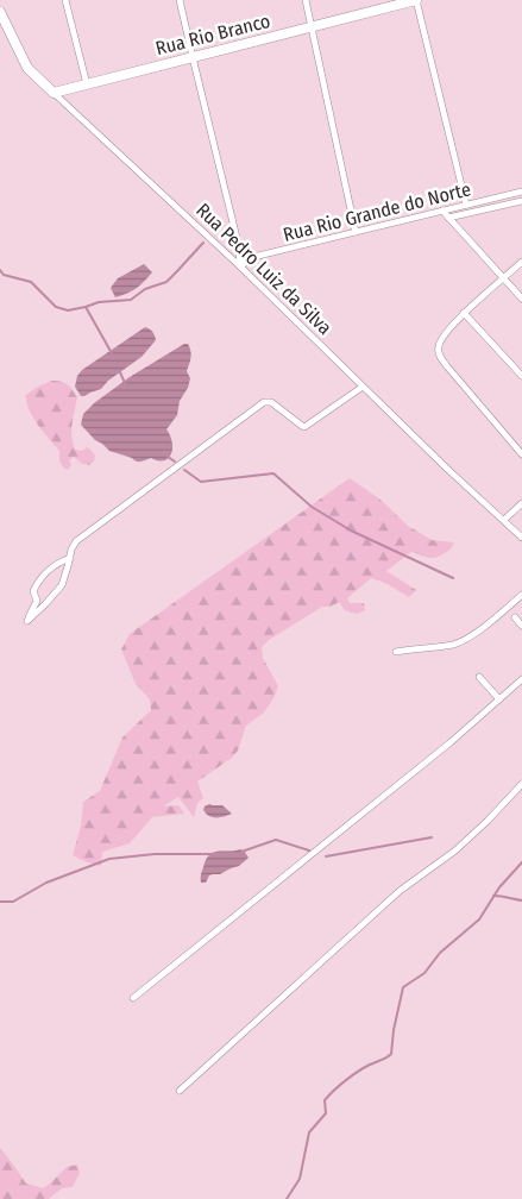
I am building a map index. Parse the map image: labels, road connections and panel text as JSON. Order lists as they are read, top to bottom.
{
  "streets": {
    "street": ["Rua Rio Branco", "Rua Rio Grande do Norte", "Rua Pedro Luiz da Silva"]
  },
  "crossings": [
    ["Rua Rio Branco", "Rua Pedro Luiz da Silva"],
    ["Rua Rio Grande do Norte", "Rua Pedro Luiz da Silva"]
  ]
}
